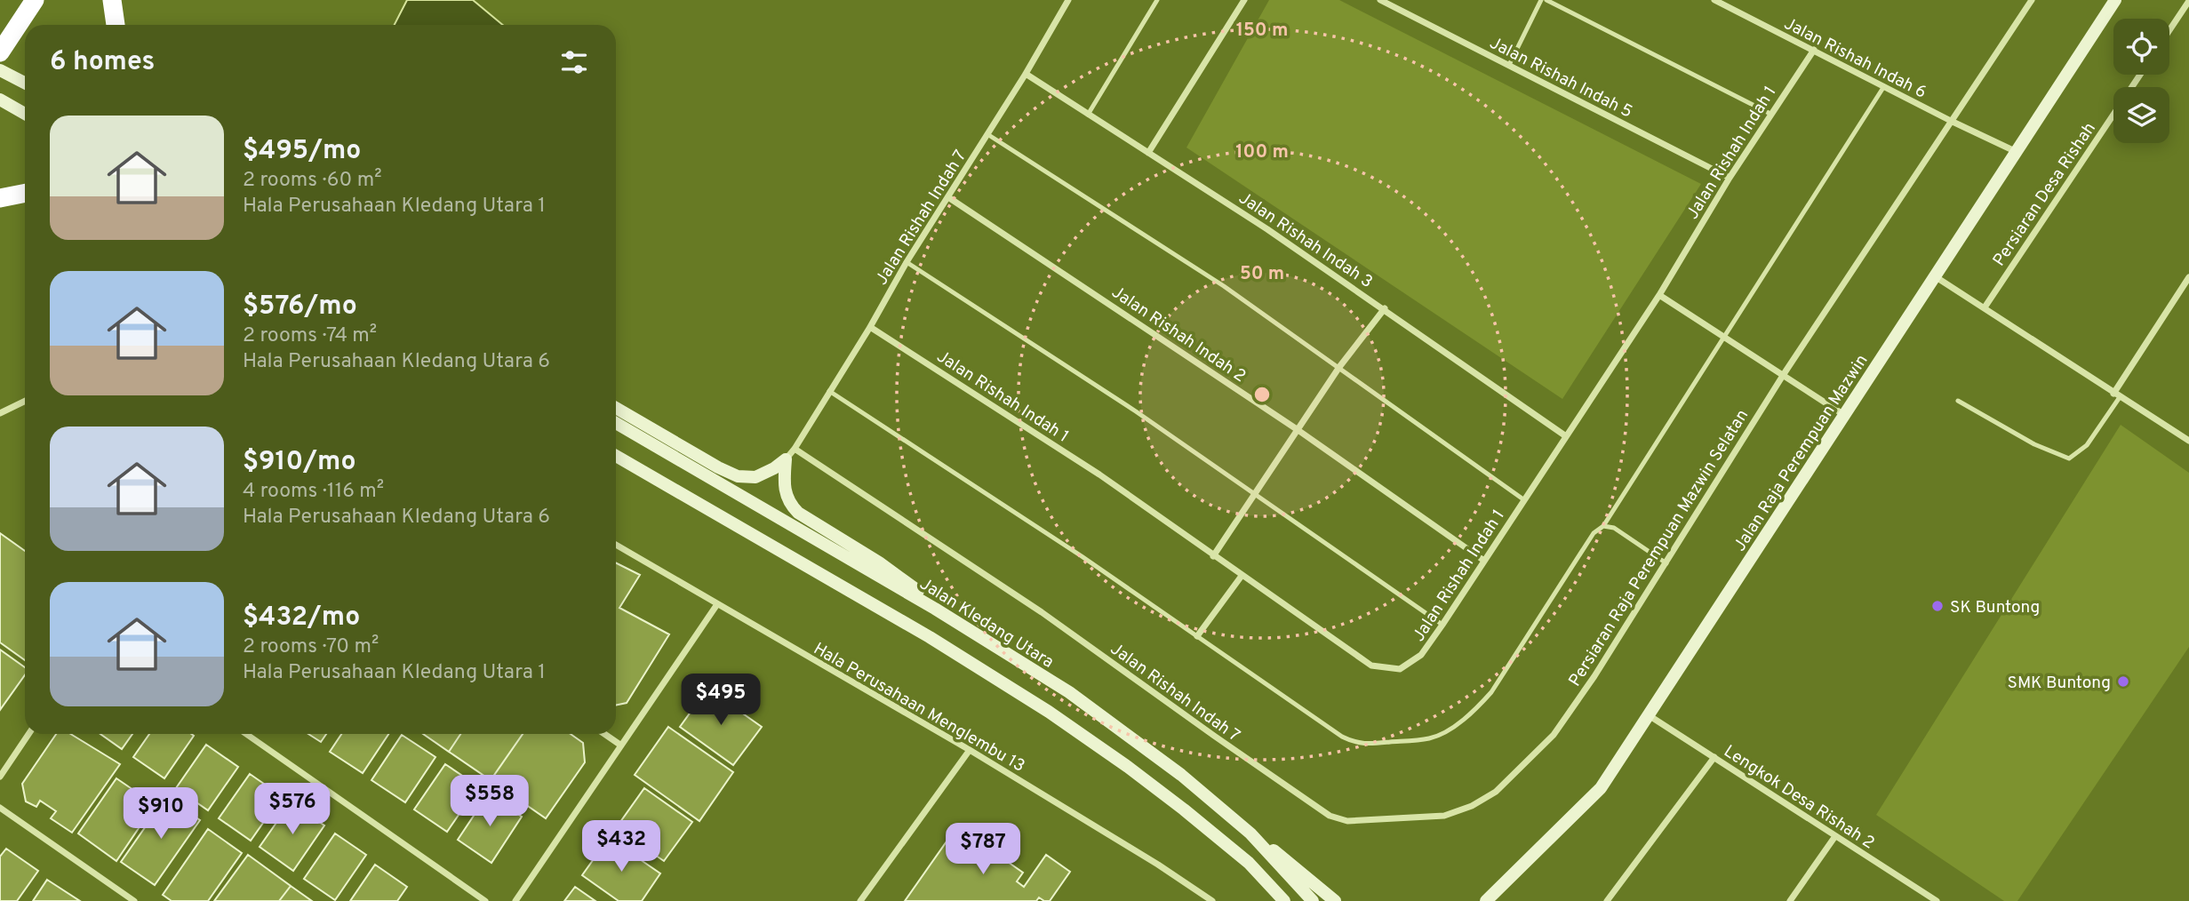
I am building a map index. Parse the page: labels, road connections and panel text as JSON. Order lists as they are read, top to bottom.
{
  "streets": {
    "main road": ["Jalan Raja Perempuan Mazwin", "Jalan Kledang Utara"],
    "street": [
      "Jalan Rishah Indah 6",
      "Jalan Rishah Indah 5",
      "Jalan Rishah Indah 1",
      "Persiaran Desa Rishah",
      "Jalan Rishah Indah 7",
      "Jalan Rishah Indah 3",
      "Jalan Rishah Indah 2",
      "Persiaran Raja Perempuan Mazwin Selatan",
      "Hala Perusahaan Menglembu 13",
      "Lengkok Desa Rishah 2"
    ]
  },
  "crossings": [
    ["Jalan Rishah Indah 6", "Jalan Rishah Indah 1"],
    ["Jalan Rishah Indah 6", "Jalan Raja Perempuan Mazwin"],
    ["Jalan Rishah Indah 6", "Persiaran Raja Perempuan Mazwin Selatan"],
    ["Jalan Rishah Indah 5", "Jalan Rishah Indah 1"],
    ["Jalan Rishah Indah 1", "Jalan Rishah Indah 7"],
    ["Jalan Rishah Indah 1", "Jalan Rishah Indah 3"],
    ["Jalan Rishah Indah 1", "Jalan Rishah Indah 2"],
    ["Jalan Rishah Indah 7", "Jalan Rishah Indah 3"],
    ["Jalan Rishah Indah 7", "Jalan Rishah Indah 2"],
    ["Jalan Rishah Indah 7", "Persiaran Raja Perempuan Mazwin Selatan"],
    ["Jalan Raja Perempuan Mazwin", "Lengkok Desa Rishah 2"]
  ],
  "places": ["SK Buntong", "SMK Buntong"],
  "page": {
    "heading": "6 homes",
    "list": [
      {
        "name": "$495/mo",
        "note": "2 rooms · 60 m² · Hala Perusahaan Kledang Utara 1"
      },
      {
        "name": "$576/mo",
        "note": "2 rooms · 74 m² · Hala Perusahaan Kledang Utara 6"
      },
      {
        "name": "$910/mo",
        "note": "4 rooms · 116 m² · Hala Perusahaan Kledang Utara 6"
      },
      {
        "name": "$432/mo",
        "note": "2 rooms · 70 m² · Hala Perusahaan Kledang Utara 1"
      }
    ],
    "price": [
      "$495",
      "$558",
      "$576",
      "$910",
      "$432",
      "$787"
    ]
  },
  "rings": ["150 m", "100 m", "50 m"]
}
